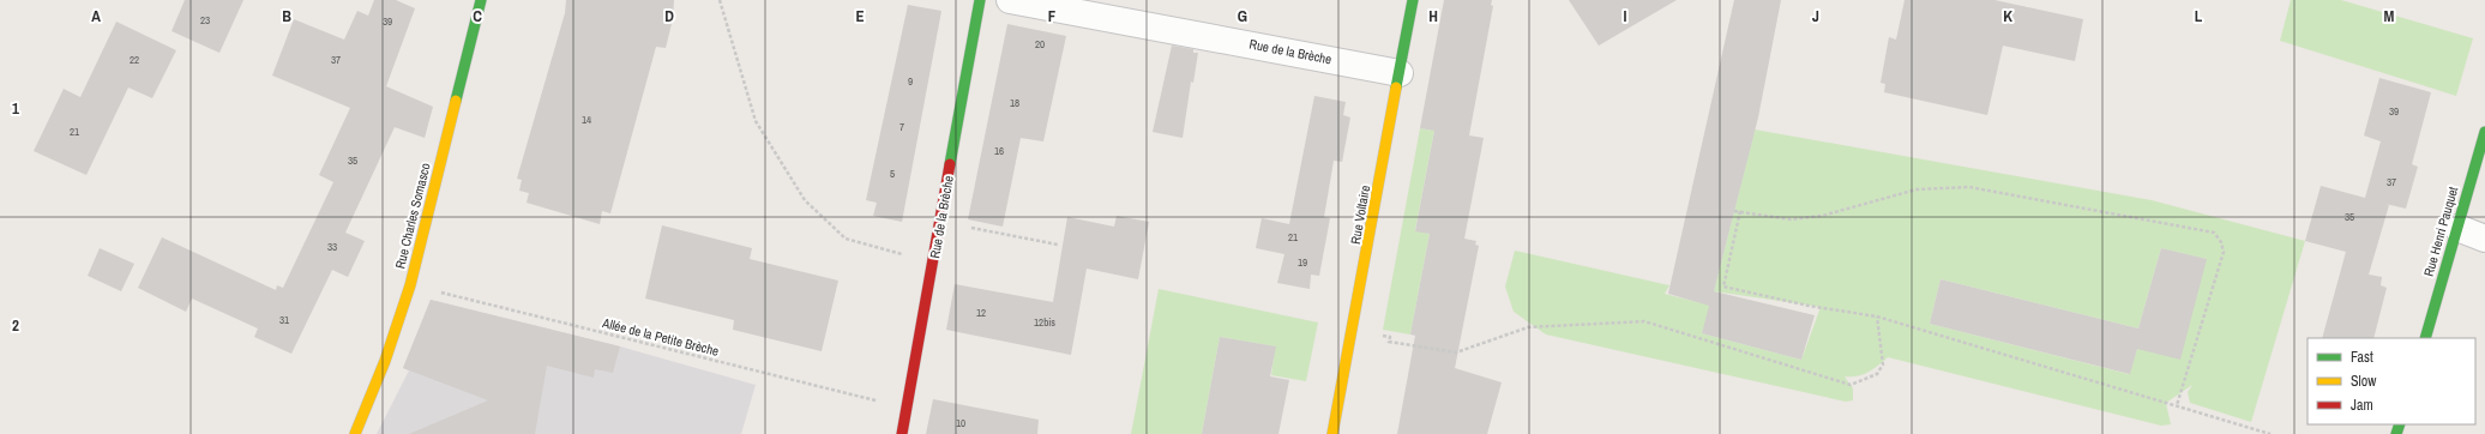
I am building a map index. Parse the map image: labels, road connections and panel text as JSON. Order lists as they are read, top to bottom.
{
  "streets": {
    "street": [
      "Rue de la Brèche",
      "Rue Voltaire",
      "Rue Charles Somasco",
      "Rue Henri Pauquet"
    ],
    "path": ["Allée de la Petite Brèche"]
  },
  "crossings": [
    ["Rue de la Brèche", "Rue Voltaire"],
    ["Rue de la Brèche", "Allée de la Petite Brèche"],
    ["Rue Charles Somasco", "Allée de la Petite Brèche"]
  ],
  "house_numbers": [
    "23",
    "39",
    "20",
    "22",
    "37",
    "9",
    "18",
    "39",
    "14",
    "7",
    "21",
    "16",
    "35",
    "5",
    "37",
    "35",
    "21",
    "33",
    "19",
    "12",
    "31",
    "12bis",
    "10"
  ],
  "legend": ["Fast", "Slow", "Jam"],
  "grid": {
    "columns": [
      "A",
      "B",
      "C",
      "D",
      "E",
      "F",
      "G",
      "H",
      "I",
      "J",
      "K",
      "L",
      "M"
    ],
    "rows": ["1", "2"]
  }
}
